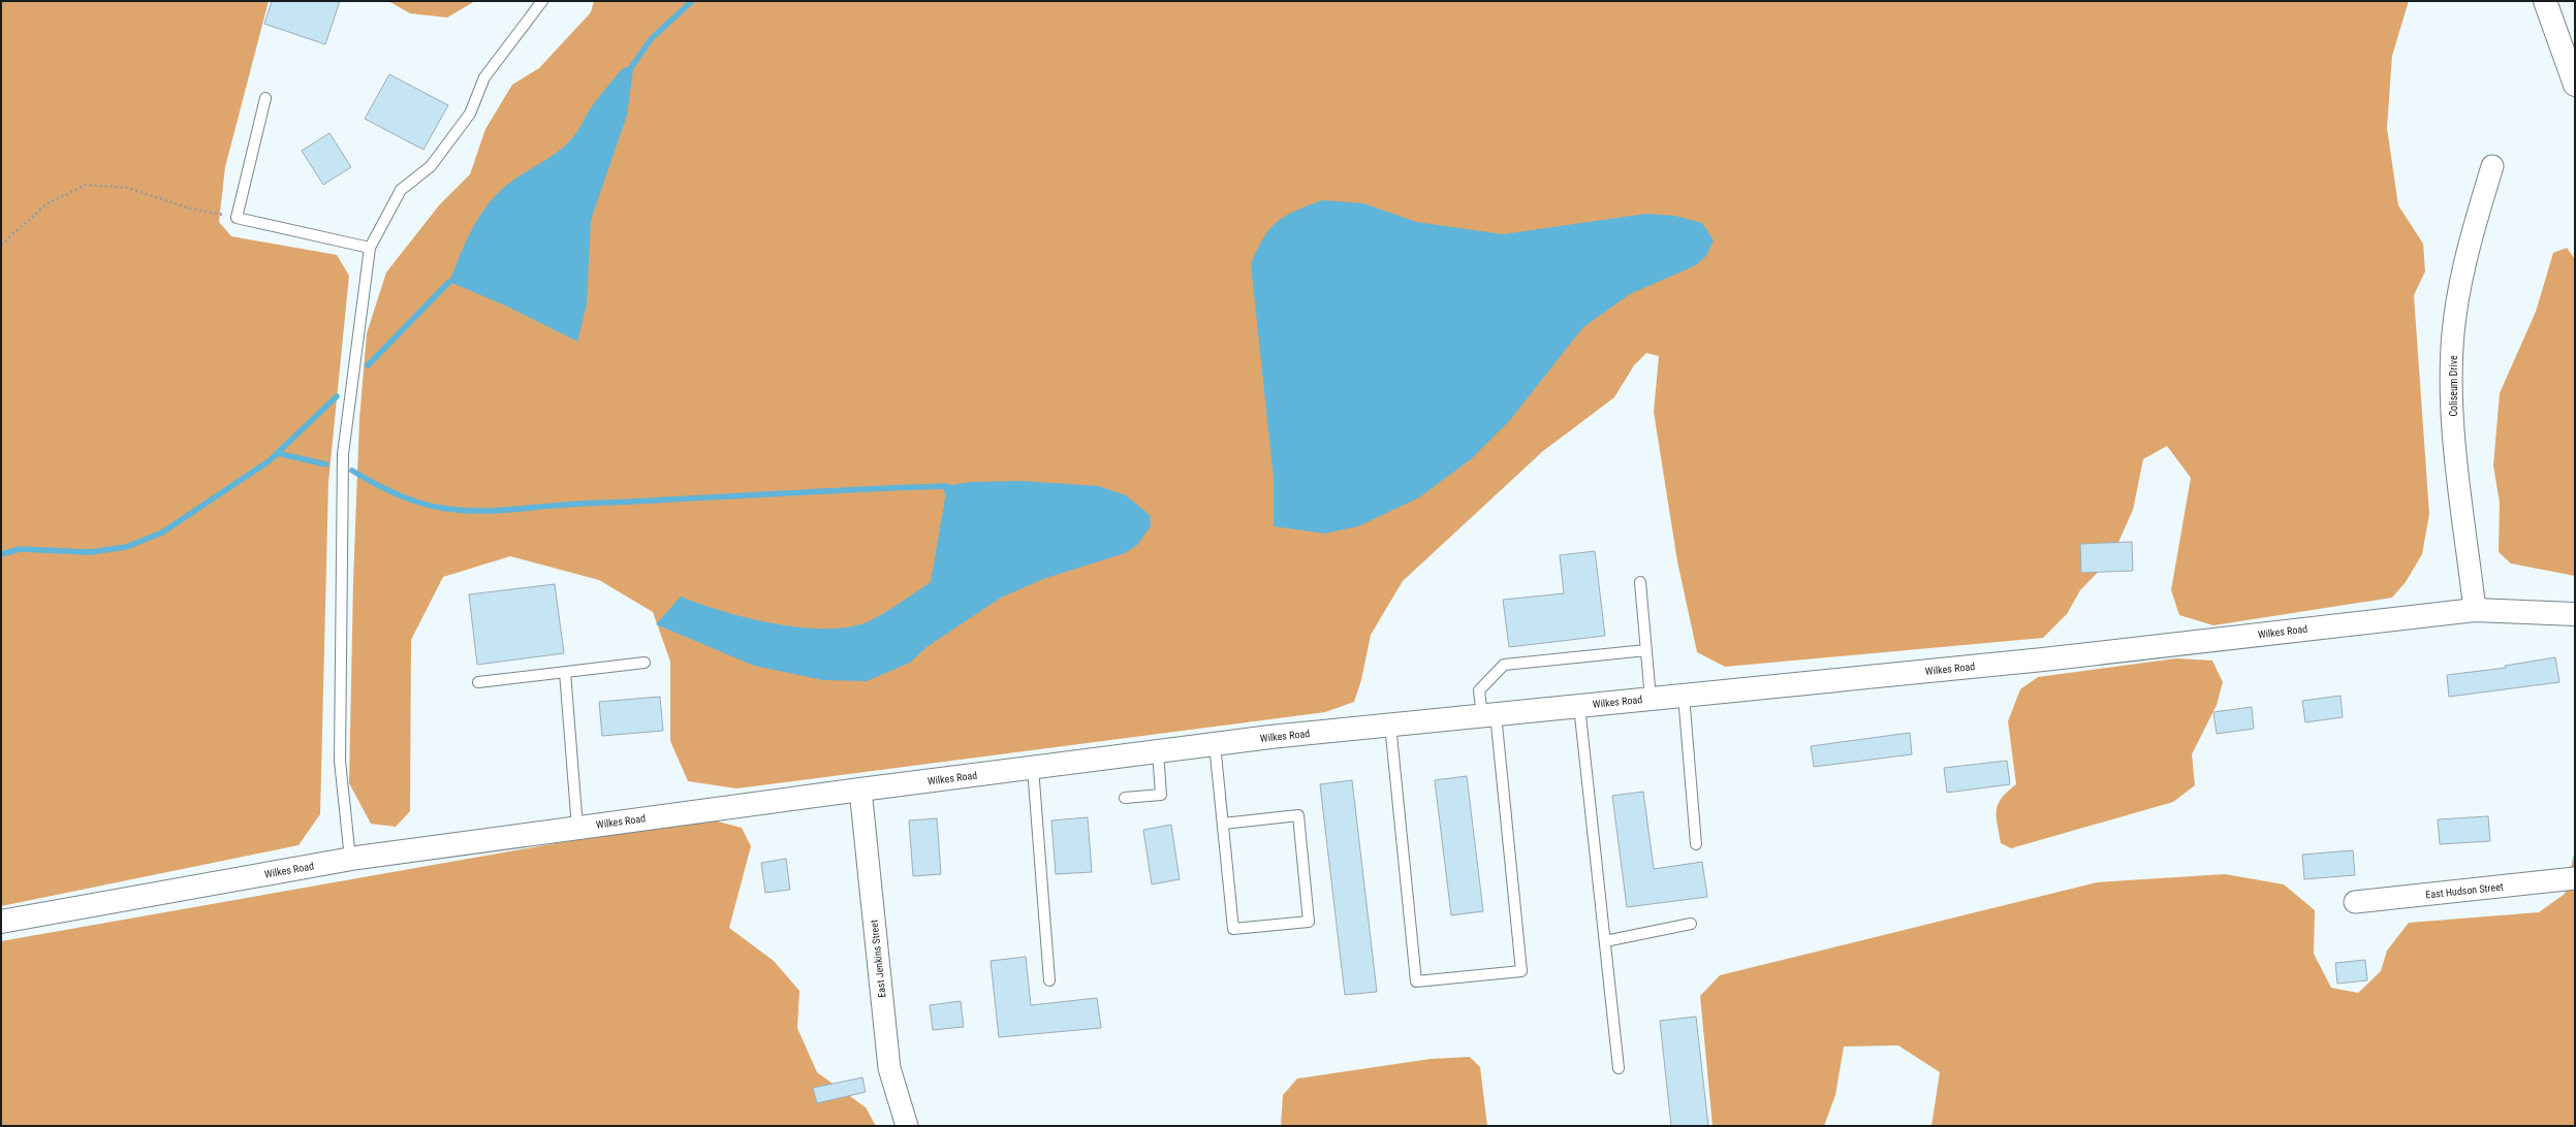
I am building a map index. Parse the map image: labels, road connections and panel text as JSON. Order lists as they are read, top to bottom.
{
  "streets": {
    "street": [
      "Coliseum Drive",
      "Wilkes Road",
      "East Hudson Street",
      "East Jenkins Street"
    ]
  },
  "crossings": [
    ["Coliseum Drive", "Wilkes Road"],
    ["Wilkes Road", "East Jenkins Street"]
  ]
}
